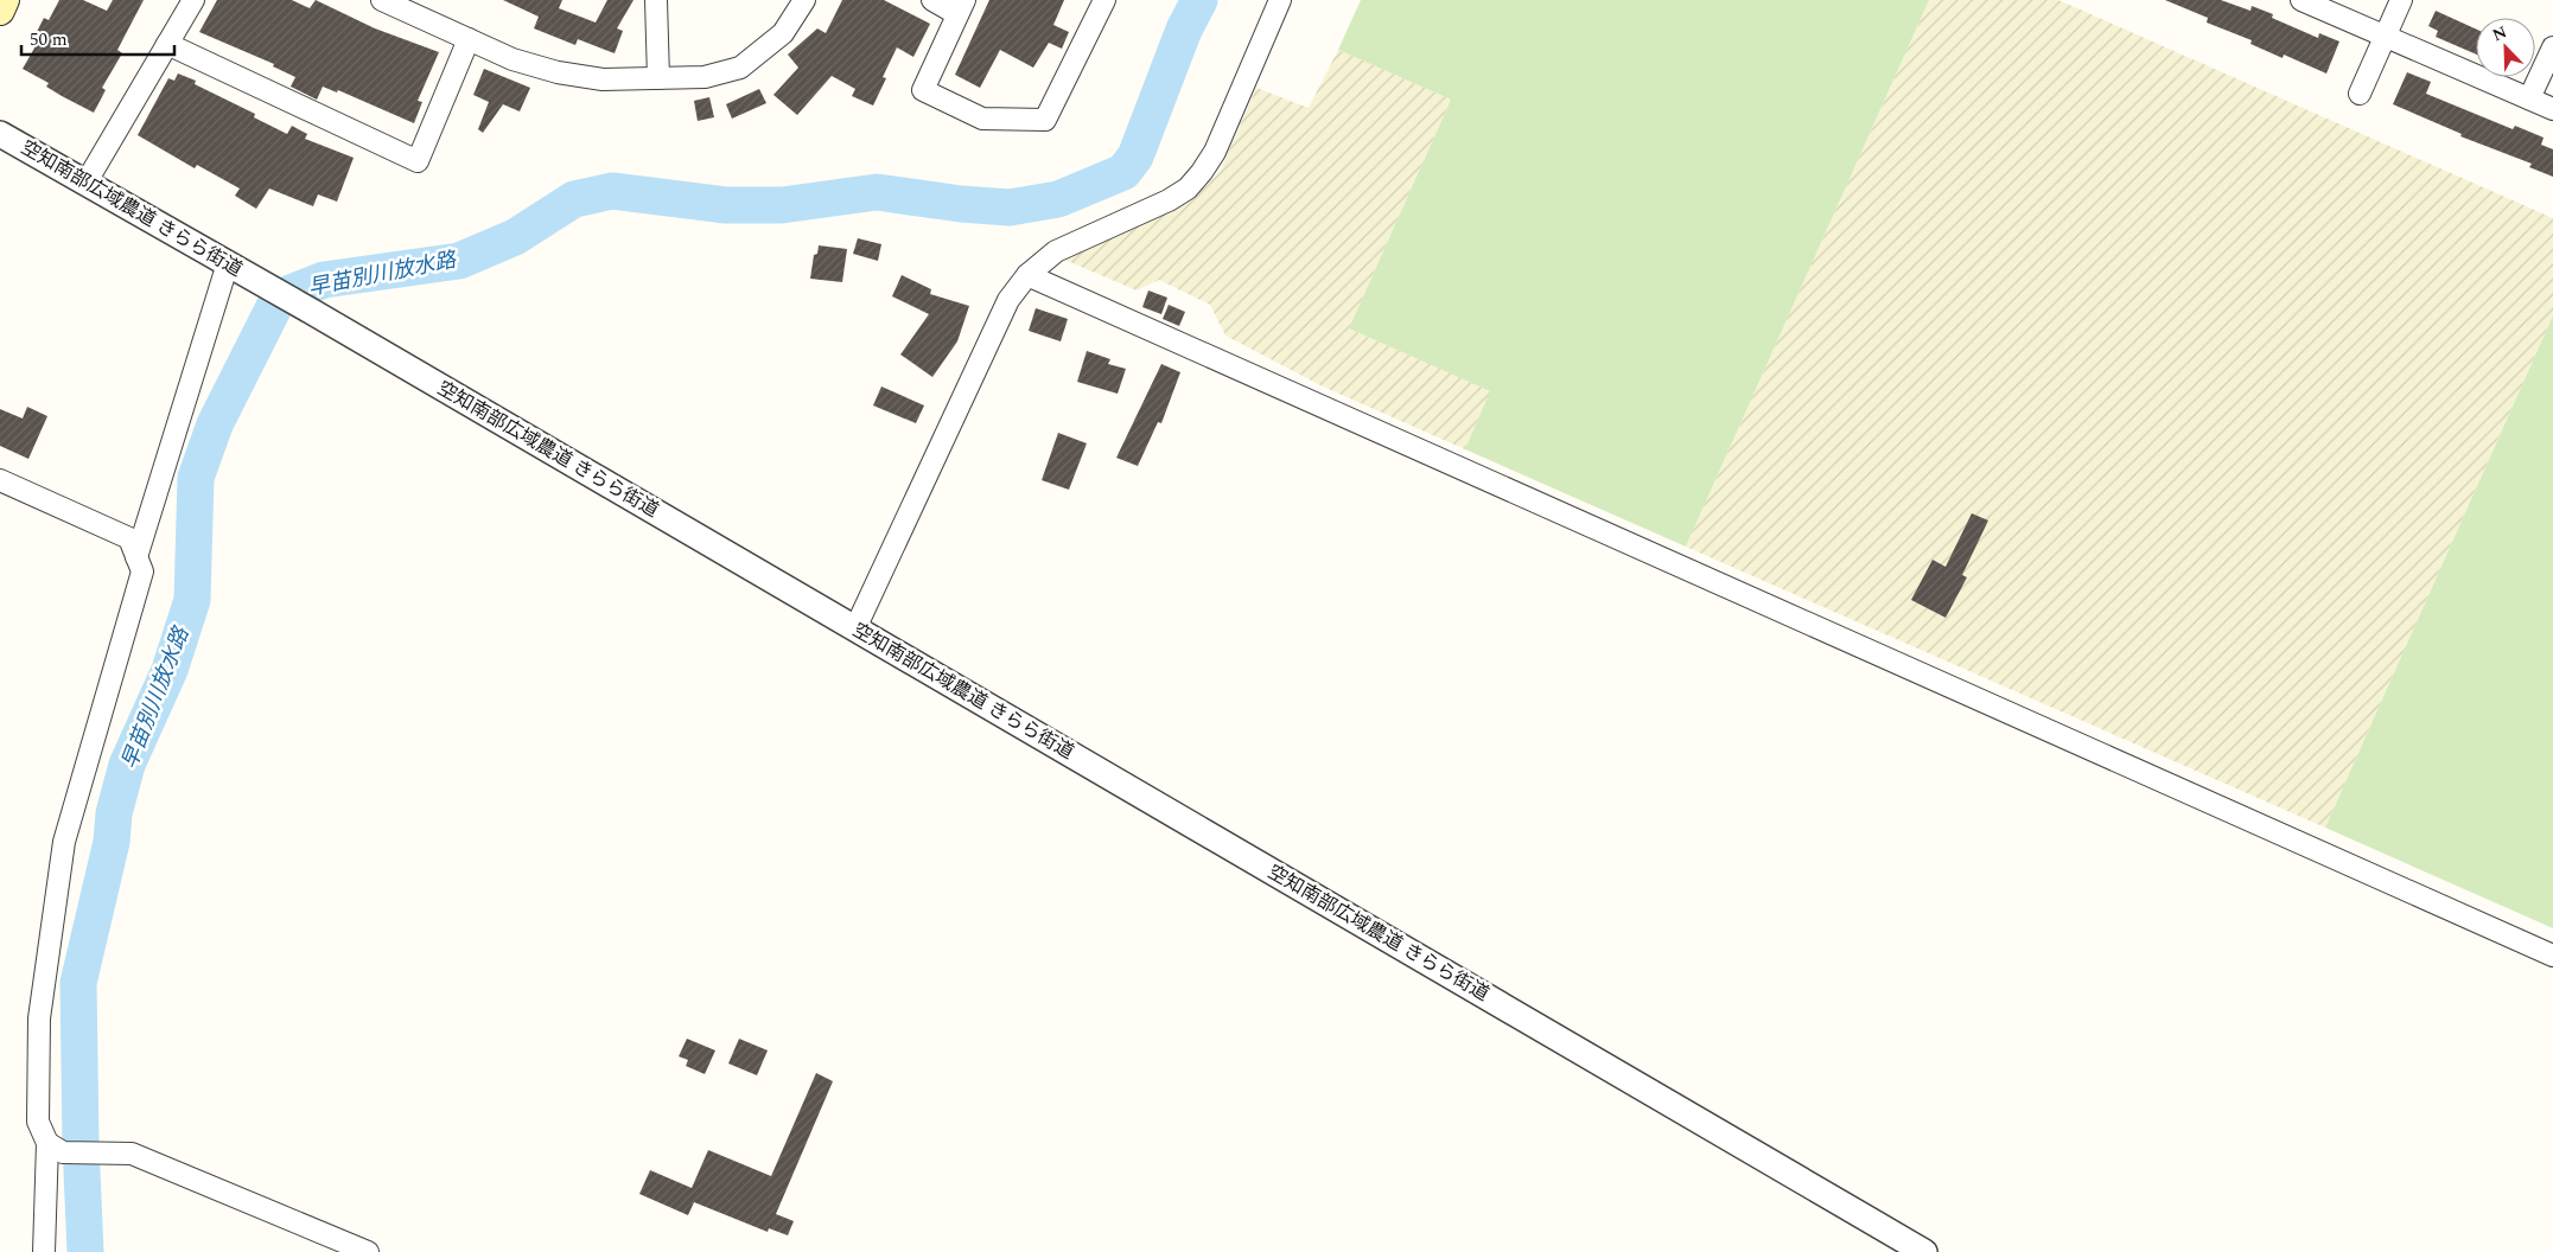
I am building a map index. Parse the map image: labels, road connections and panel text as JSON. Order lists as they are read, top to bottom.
{
  "streets": {
    "street": ["空知南部広域農道 きらら街道"]
  },
  "water": ["早苗別川放水路"],
  "scale_bar": "50 m",
  "north": "top left"
}
